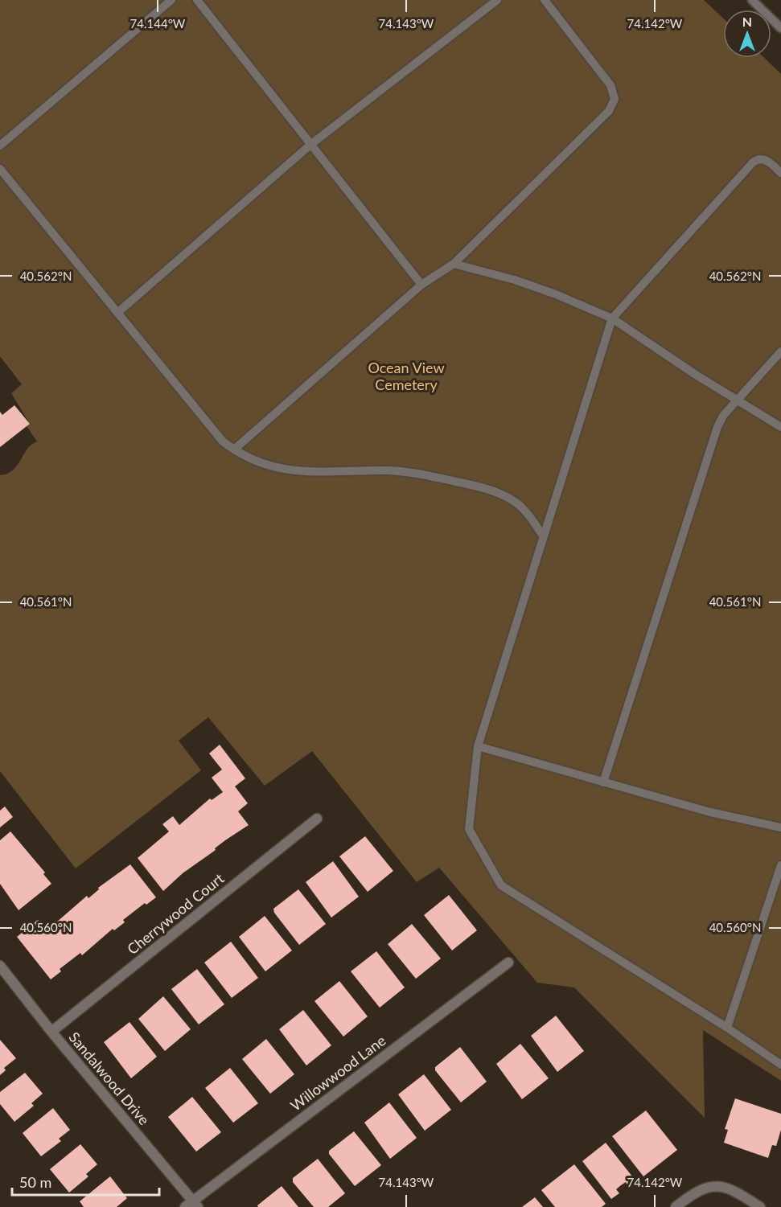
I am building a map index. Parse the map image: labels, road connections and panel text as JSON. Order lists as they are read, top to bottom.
{
  "streets": {
    "street": ["Cherrywood Court", "Willowwood Lane", "Sandalwood Drive"]
  },
  "crossings": [
    ["Cherrywood Court", "Sandalwood Drive"],
    ["Willowwood Lane", "Sandalwood Drive"]
  ],
  "parks": ["Ocean View Cemetery"],
  "scale_bar": "50 m",
  "north": "top",
  "coordinates": [
    "74.144°W",
    "74.143°W",
    "74.142°W",
    "40.562°N",
    "40.561°N",
    "40.560°N"
  ]
}
